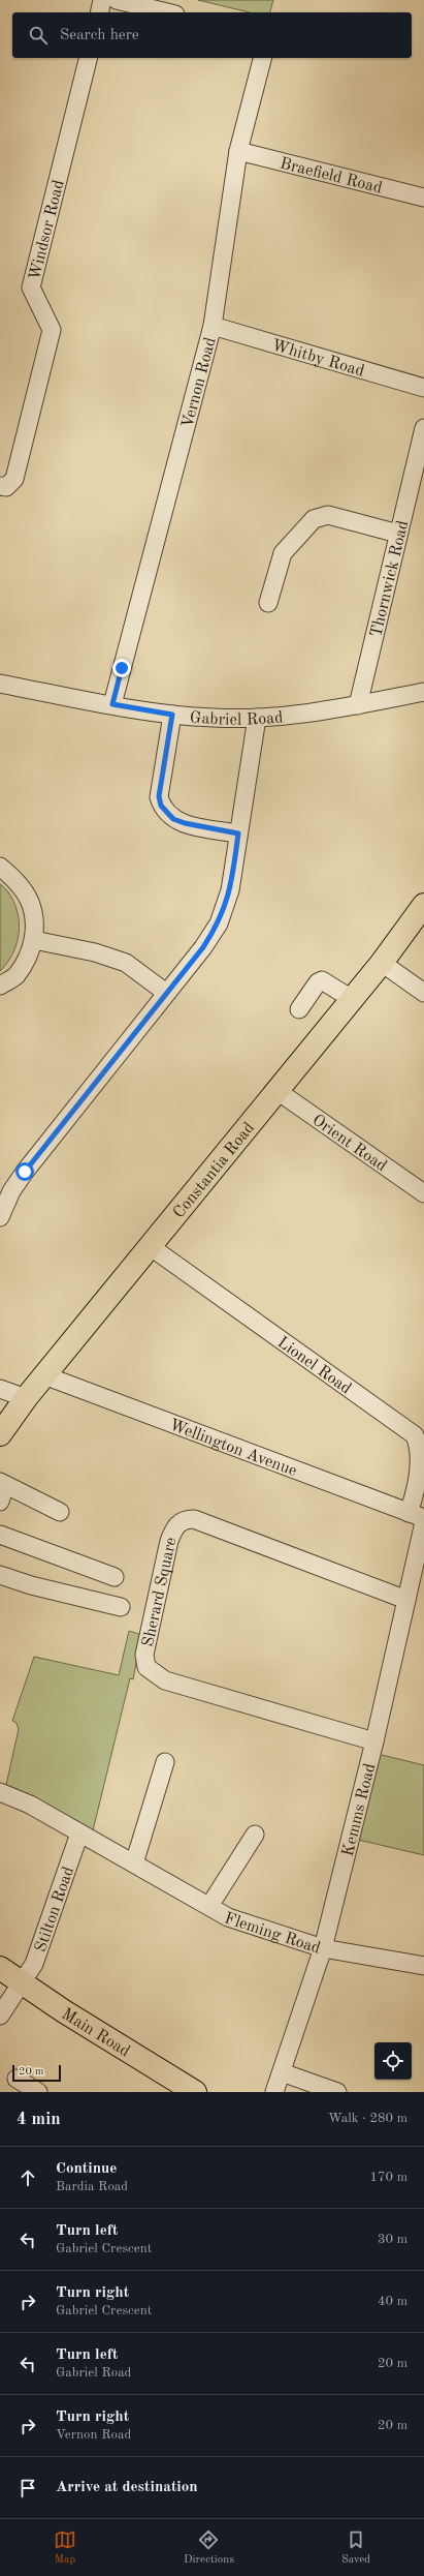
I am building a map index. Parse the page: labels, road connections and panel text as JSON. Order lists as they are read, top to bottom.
{
  "streets": {
    "main road": ["Constantia Road", "Main Road"],
    "street": [
      "Braefield Road",
      "Windsor Road",
      "Whitby Road",
      "Vernon Road",
      "Thornwick Road",
      "Gabriel Road",
      "Orient Road",
      "Lionel Road",
      "Wellington Avenue",
      "Sherard Square",
      "Kemms Road",
      "Stilton Road",
      "Fleming Road"
    ]
  },
  "crossings": [
    ["Braefield Road", "Vernon Road"],
    ["Whitby Road", "Vernon Road"],
    ["Vernon Road", "Gabriel Road"],
    ["Thornwick Road", "Gabriel Road"],
    ["Orient Road", "Constantia Road"],
    ["Constantia Road", "Lionel Road"],
    ["Constantia Road", "Wellington Avenue"],
    ["Lionel Road", "Wellington Avenue"],
    ["Sherard Square", "Kemms Road"],
    ["Kemms Road", "Fleming Road"],
    ["Stilton Road", "Fleming Road"],
    ["Stilton Road", "Main Road"]
  ],
  "scale_bar": "20 m",
  "page": {
    "search": "Search here",
    "scale": "20 m",
    "heading": ["4 min", "Walk · 280 m"],
    "list": [
      ["Continue", "Bardia Road", "170 m"],
      ["Turn left", "Gabriel Crescent", "30 m"],
      ["Turn right", "Gabriel Crescent", "40 m"],
      ["Turn left", "Gabriel Road", "20 m"],
      ["Turn right", "Vernon Road", "20 m"],
      "Arrive at destination"
    ],
    "nav": ["Map", "Directions", "Saved"]
  }
}
